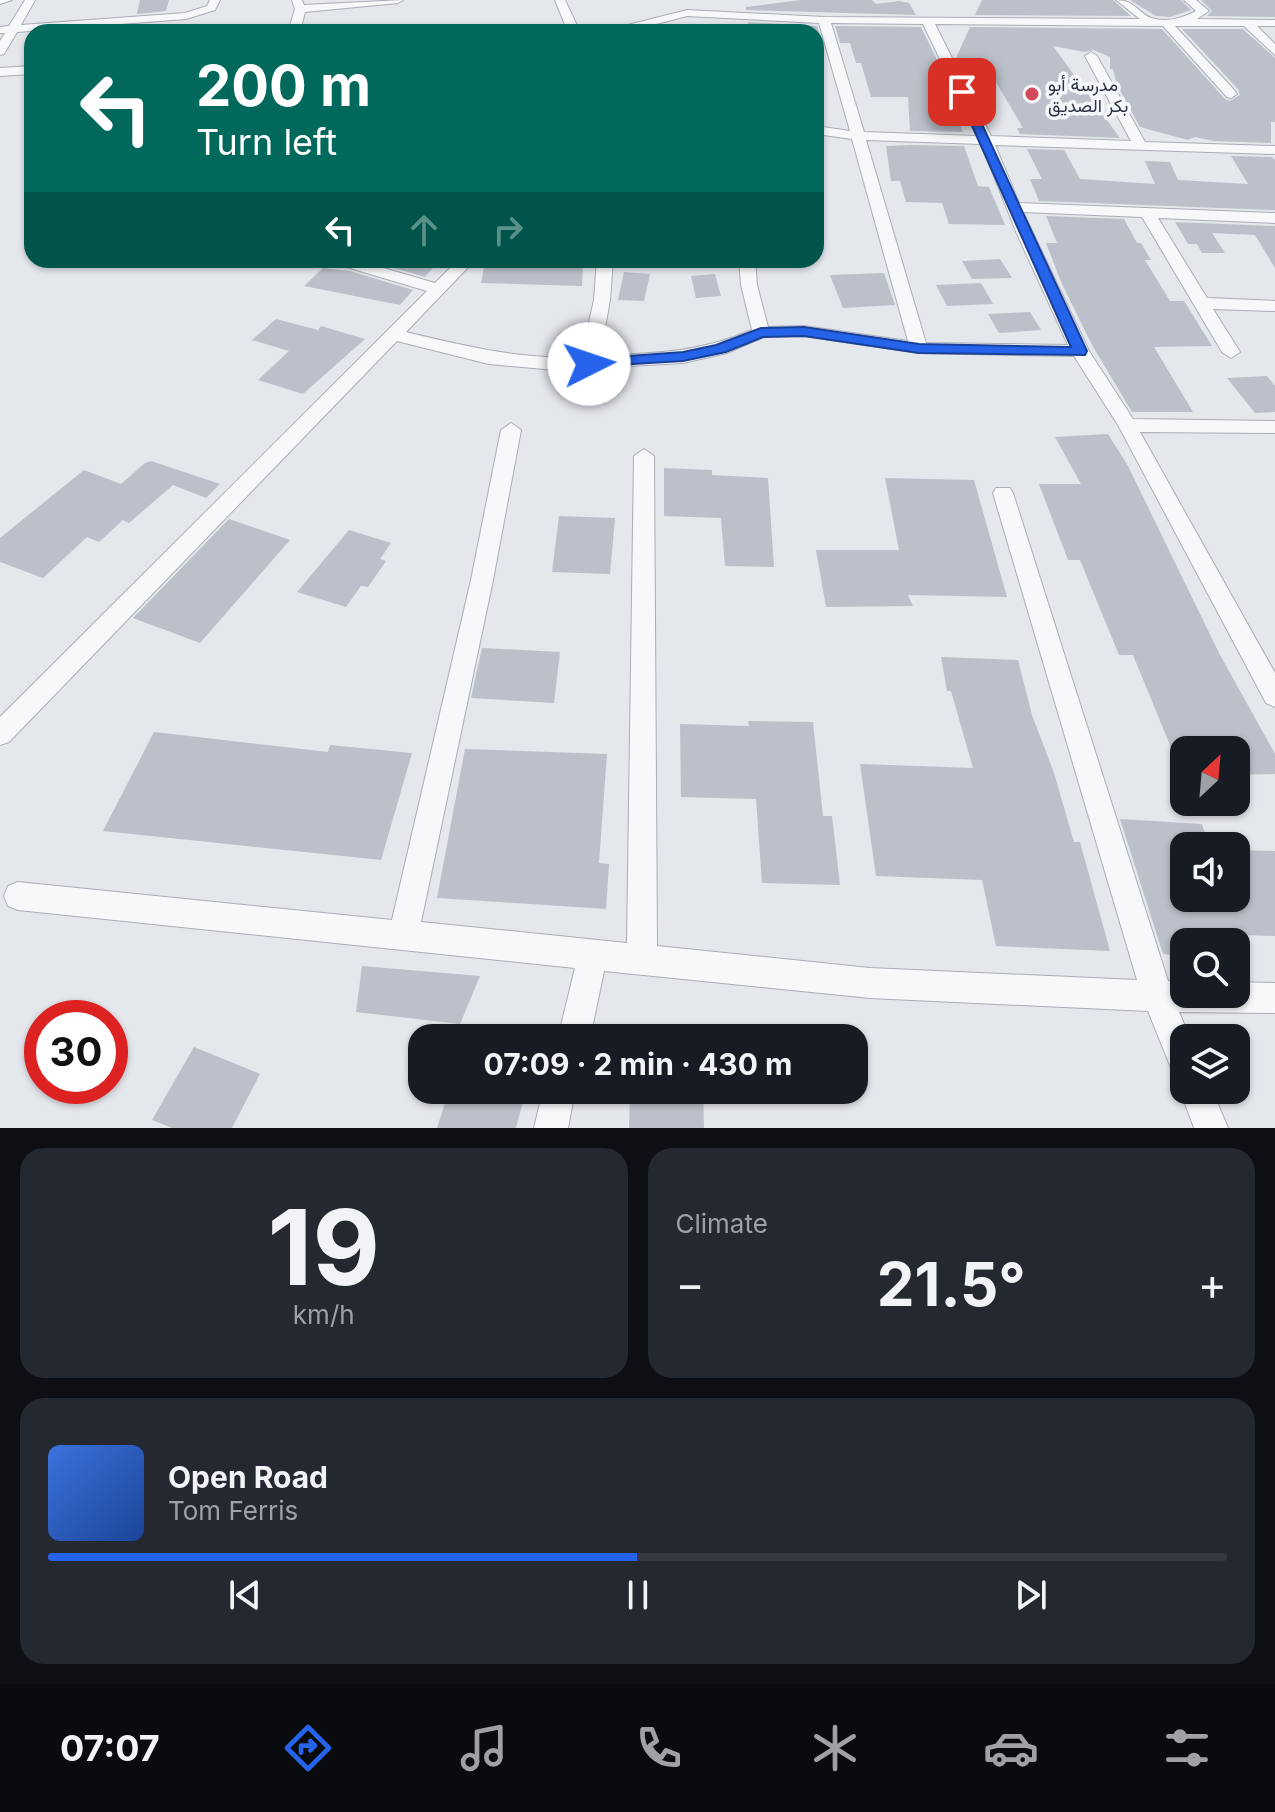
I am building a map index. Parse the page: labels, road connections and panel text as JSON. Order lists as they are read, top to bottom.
{
  "places": ["مدرسة أبو بكر الصديق"],
  "north": "top right",
  "page": {
    "turn": ["200 m", "Turn left"],
    "limit": "30",
    "trip": "07:09 · 2 min · 430 m",
    "tile": [
      ["19", "km/h"],
      "Climate"
    ],
    "heat": ["−", "21.5°", "+"],
    "song": ["Open Road", "Tom Ferris"],
    "tabs": "07:07"
  }
}
